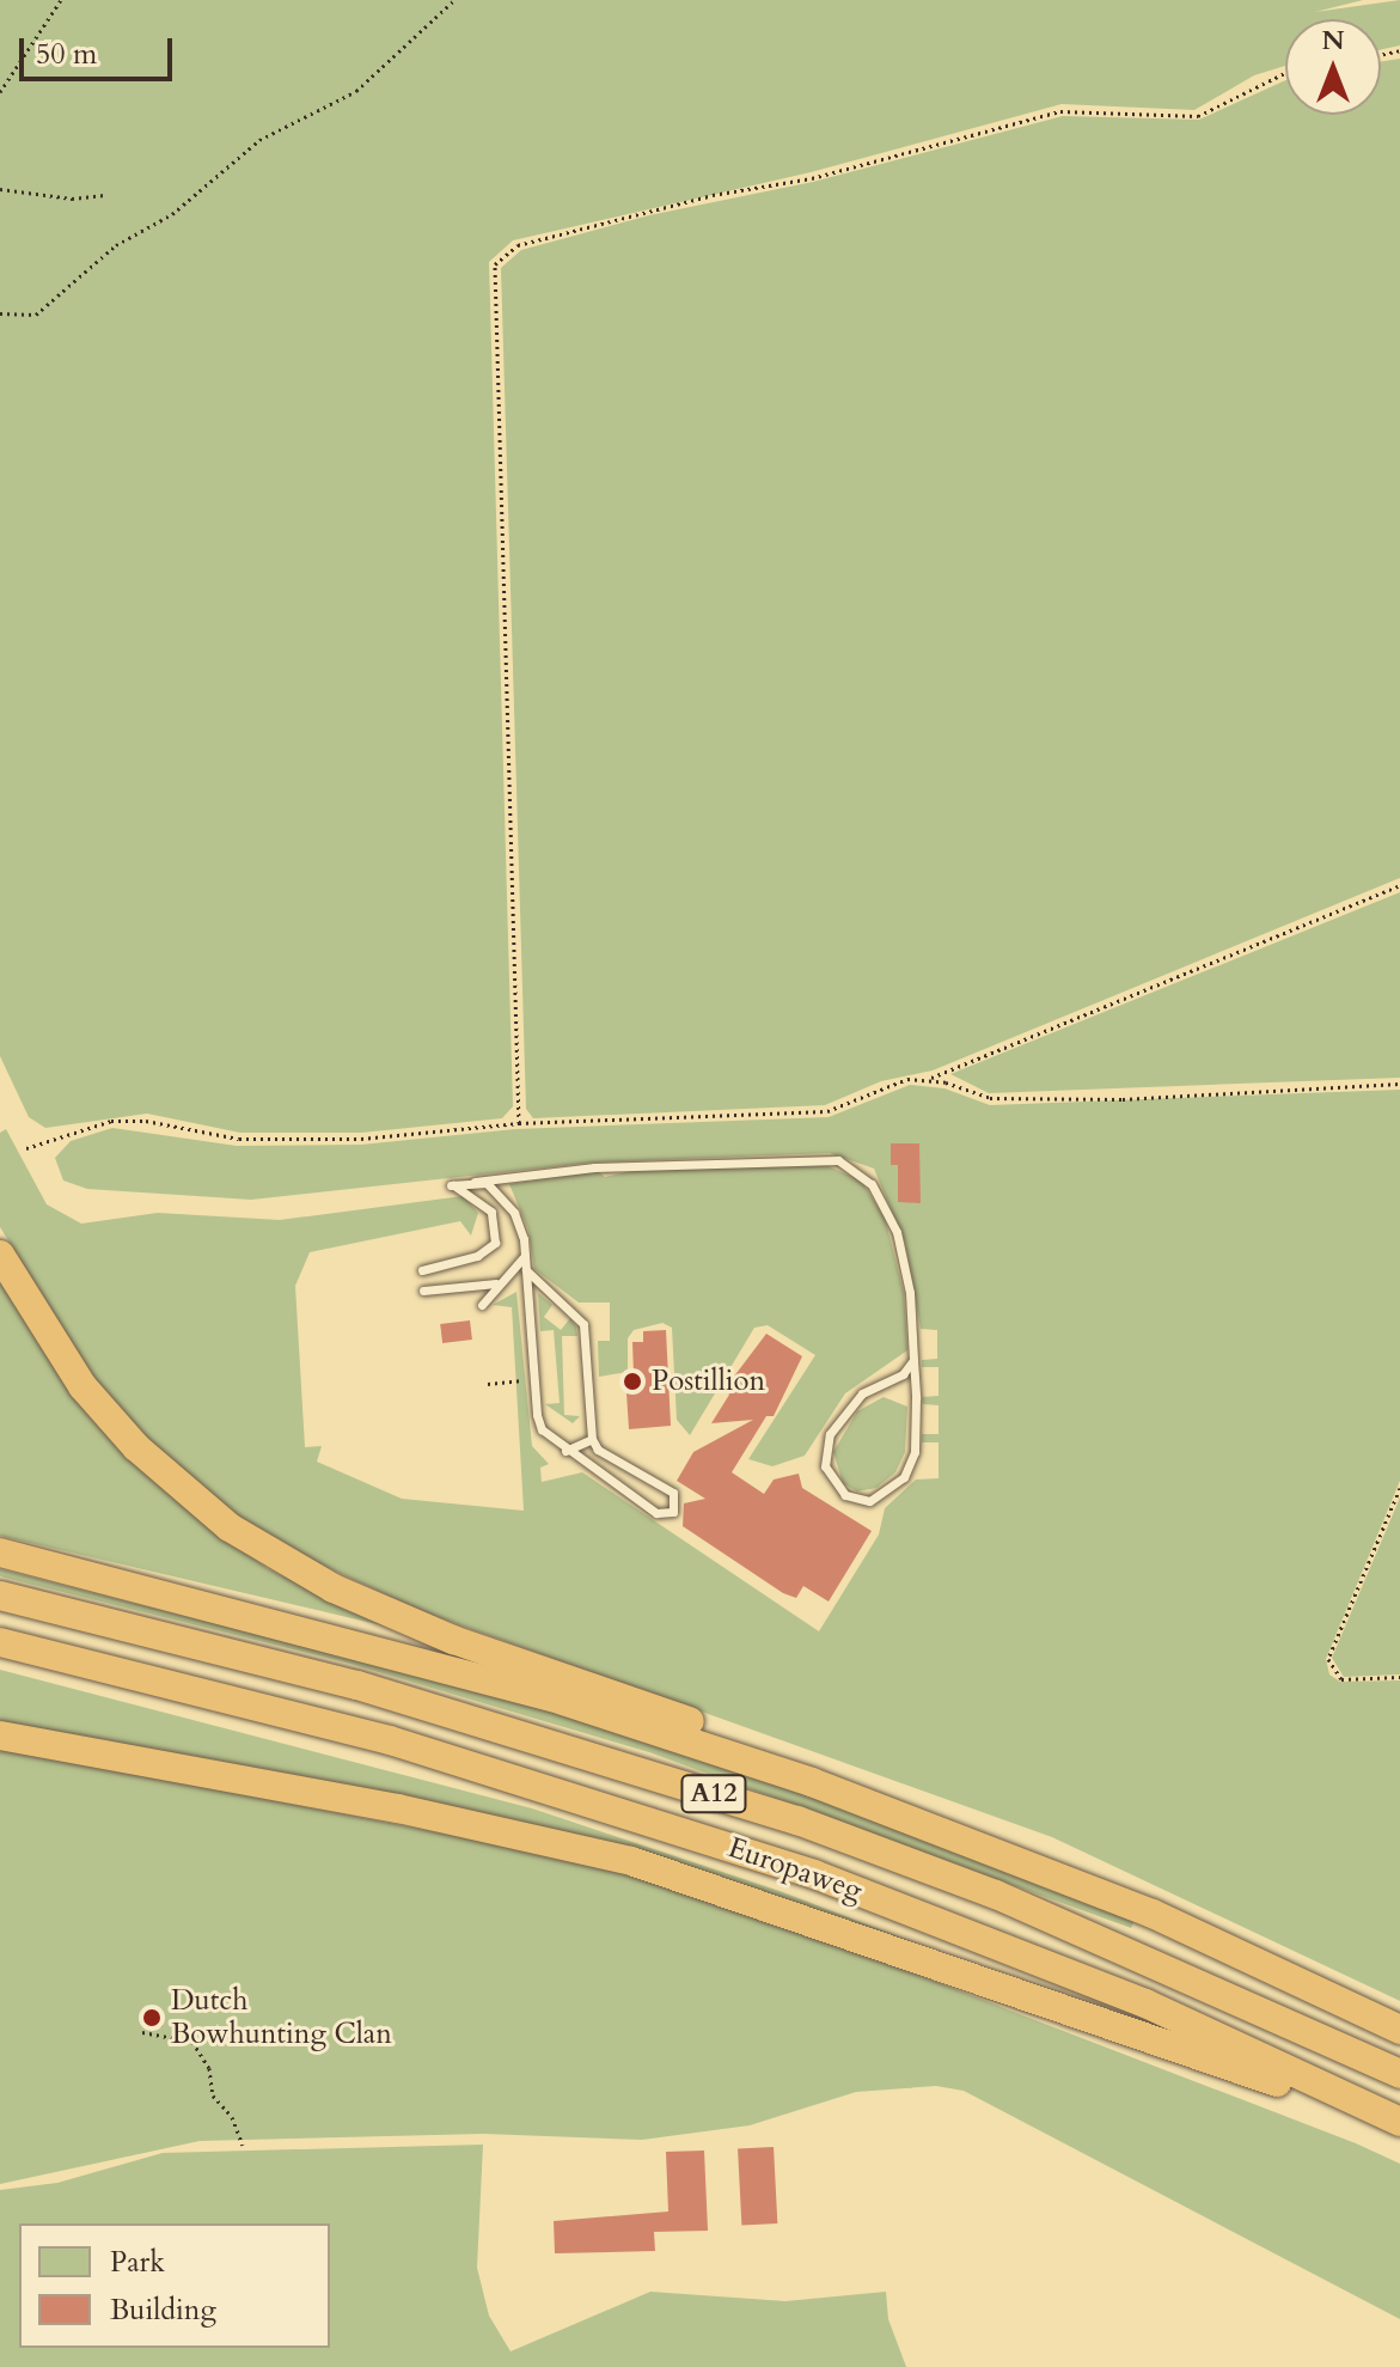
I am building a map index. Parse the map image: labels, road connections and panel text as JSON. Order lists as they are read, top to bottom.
{
  "streets": {
    "highway": ["A12", "Europaweg"]
  },
  "crossings": [
    ["A12", "Europaweg"]
  ],
  "places": ["Postillion", "Dutch Bowhunting Clan"],
  "legend": ["Park", "Building"],
  "scale_bar": "50 m",
  "north": "top"
}
